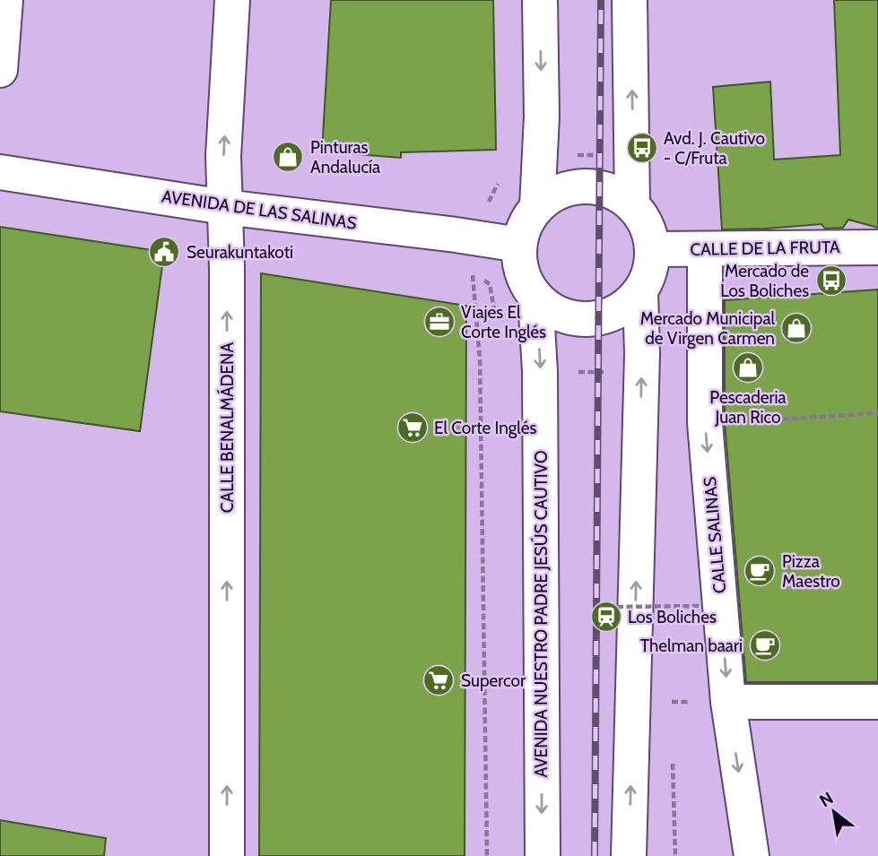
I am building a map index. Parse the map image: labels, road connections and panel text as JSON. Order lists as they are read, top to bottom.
{
  "streets": {
    "street": [
      "AVENIDA DE LAS SALINAS",
      "CALLE DE LA FRUTA",
      "CALLE BENALMÁDENA",
      "CALLE SALINAS",
      "AVENIDA NUESTRO PADRE JESÚS CAUTIVO"
    ]
  },
  "crossings": [
    ["AVENIDA DE LAS SALINAS", "CALLE DE LA FRUTA"],
    ["AVENIDA DE LAS SALINAS", "CALLE BENALMÁDENA"],
    ["AVENIDA DE LAS SALINAS", "AVENIDA NUESTRO PADRE JESÚS CAUTIVO"],
    ["CALLE DE LA FRUTA", "CALLE SALINAS"],
    ["CALLE DE LA FRUTA", "AVENIDA NUESTRO PADRE JESÚS CAUTIVO"]
  ],
  "one_way": ["CALLE BENALMÁDENA"],
  "places": {
    "bus stop": ["Avd. J. Cautivo - C/Fruta", "Mercado de Los Boliches"],
    "shop": ["Pinturas Andalucía", "Mercado Municipal de Virgen Carmen", "Pescaderia Juan Rico"],
    "public building": ["Seurakuntakoti"],
    "office": ["Viajes El Corte Inglés"],
    "supermarket": ["El Corte Inglés", "Supercor"],
    "cafe": ["Pizza Maestro", "Thelman baari"],
    "station": ["Los Boliches"]
  },
  "north": "top left"
}
